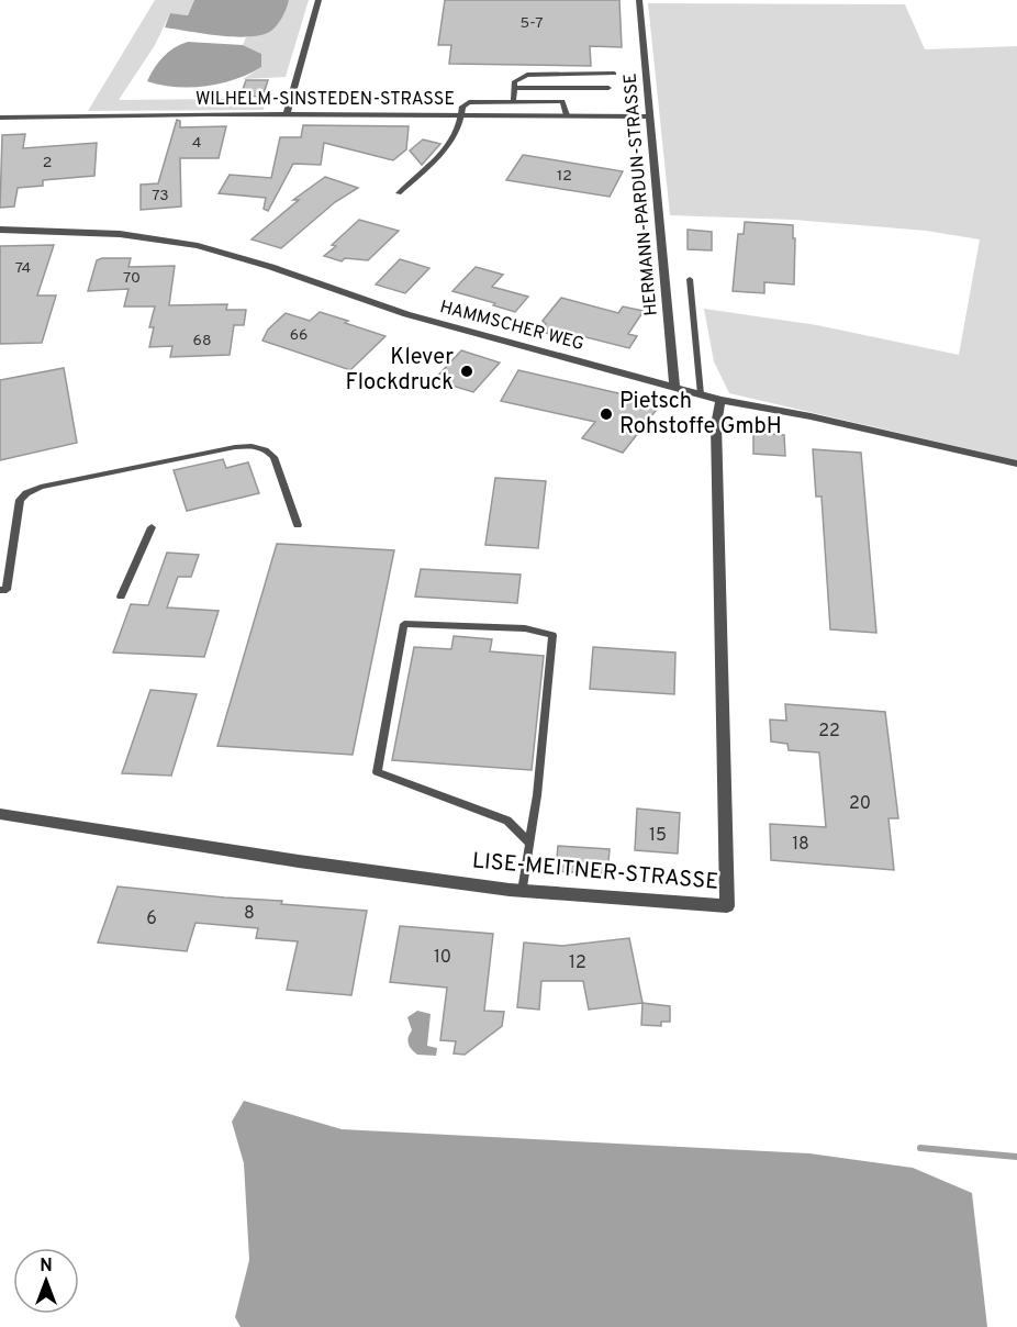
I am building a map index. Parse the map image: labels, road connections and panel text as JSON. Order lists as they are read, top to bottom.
{
  "streets": {
    "street": [
      "WILHELM-SINSTEDEN-STRASSE",
      "HERMANN-PARDUN-STRASSE",
      "HAMMSCHER WEG",
      "LISE-MEITNER-STRASSE"
    ]
  },
  "crossings": [
    ["WILHELM-SINSTEDEN-STRASSE", "HERMANN-PARDUN-STRASSE"],
    ["HERMANN-PARDUN-STRASSE", "HAMMSCHER WEG"],
    ["HAMMSCHER WEG", "LISE-MEITNER-STRASSE"]
  ],
  "places": ["Klever Flockdruck", "Pietsch Rohstoffe GmbH"],
  "house_numbers": [
    "5-7",
    "4",
    "2",
    "12",
    "73",
    "74",
    "70",
    "66",
    "68",
    "22",
    "20",
    "15",
    "18",
    "8",
    "6",
    "10",
    "12"
  ],
  "north": "top"
}
